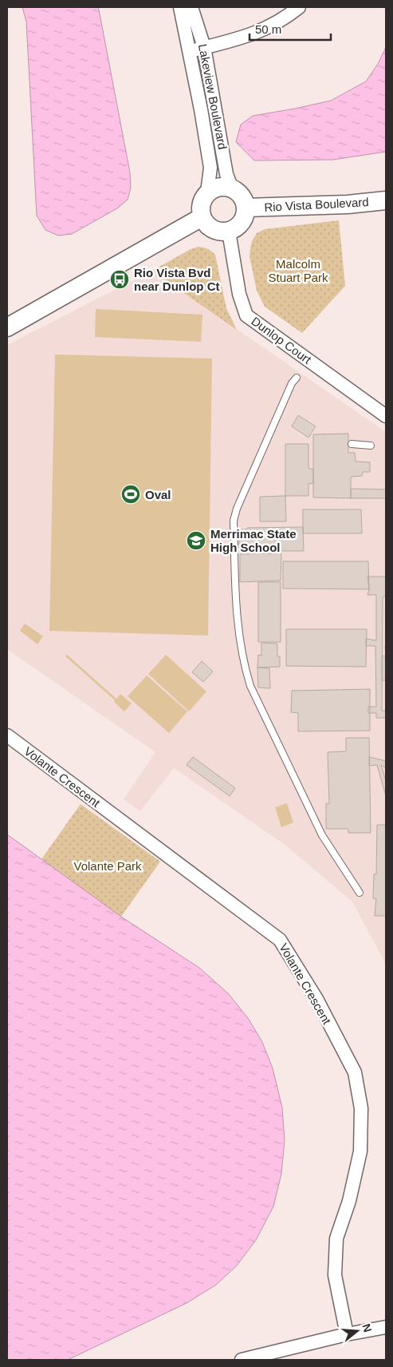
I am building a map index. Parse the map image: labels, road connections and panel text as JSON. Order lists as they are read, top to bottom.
{
  "streets": {
    "street": [
      "Lakeview Boulevard",
      "Rio Vista Boulevard",
      "Dunlop Court",
      "Volante Crescent"
    ]
  },
  "crossings": [
    ["Lakeview Boulevard", "Rio Vista Boulevard"],
    ["Lakeview Boulevard", "Dunlop Court"],
    ["Rio Vista Boulevard", "Dunlop Court"]
  ],
  "parks": ["Malcolm Stuart Park", "Volante Park"],
  "places": {
    "bus stop": ["Rio Vista Bvd near Dunlop Ct"],
    "sports": ["Oval"],
    "school or university": ["Merrimac State High School"]
  },
  "scale_bar": "50 m",
  "north": "right"
}
